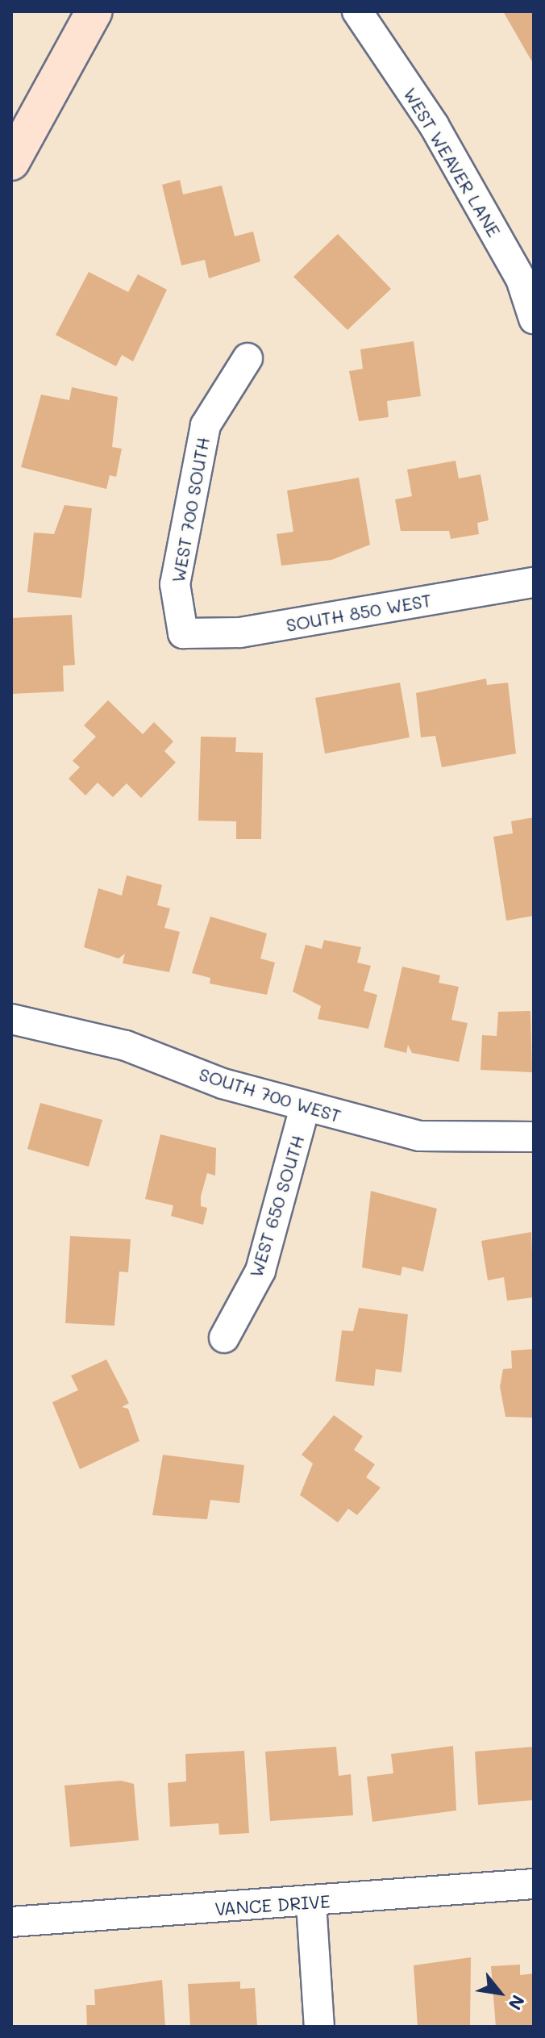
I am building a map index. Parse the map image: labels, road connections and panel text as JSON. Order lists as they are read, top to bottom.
{
  "streets": {
    "street": [
      "WEST WEAVER LANE",
      "WEST 700 SOUTH",
      "SOUTH 850 WEST",
      "SOUTH 700 WEST",
      "WEST 650 SOUTH",
      "VANCE DRIVE"
    ]
  },
  "crossings": [
    ["WEST 700 SOUTH", "SOUTH 850 WEST"],
    ["SOUTH 700 WEST", "WEST 650 SOUTH"]
  ],
  "north": "bottom right"
}
